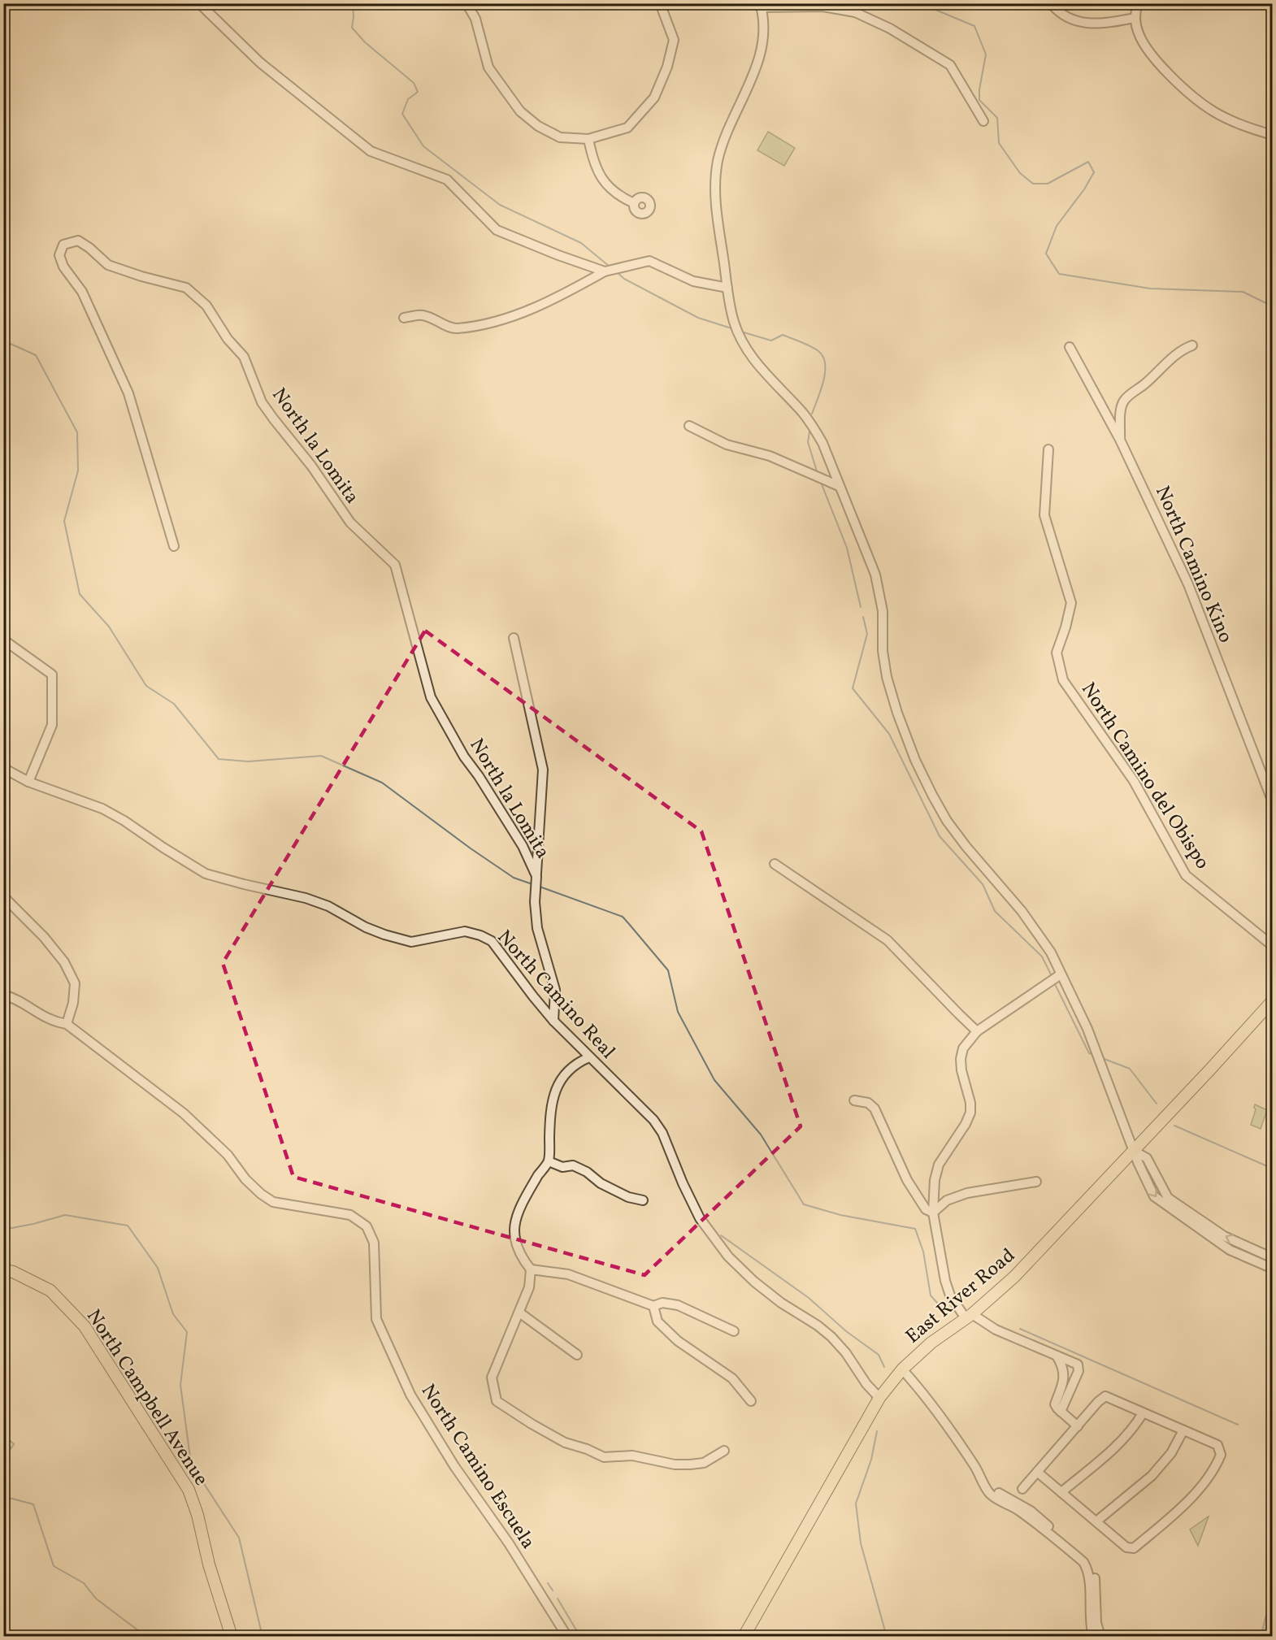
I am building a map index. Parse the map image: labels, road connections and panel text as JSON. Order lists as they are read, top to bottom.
{
  "streets": {
    "main road": ["East River Road", "North Campbell Avenue"],
    "street": [
      "North la Lomita",
      "North Camino Kino",
      "North Camino del Obispo",
      "North Camino Real",
      "North Camino Escuela"
    ]
  },
  "crossings": [
    ["North la Lomita", "North Camino Real"],
    ["North Camino Real", "East River Road"]
  ]
}
